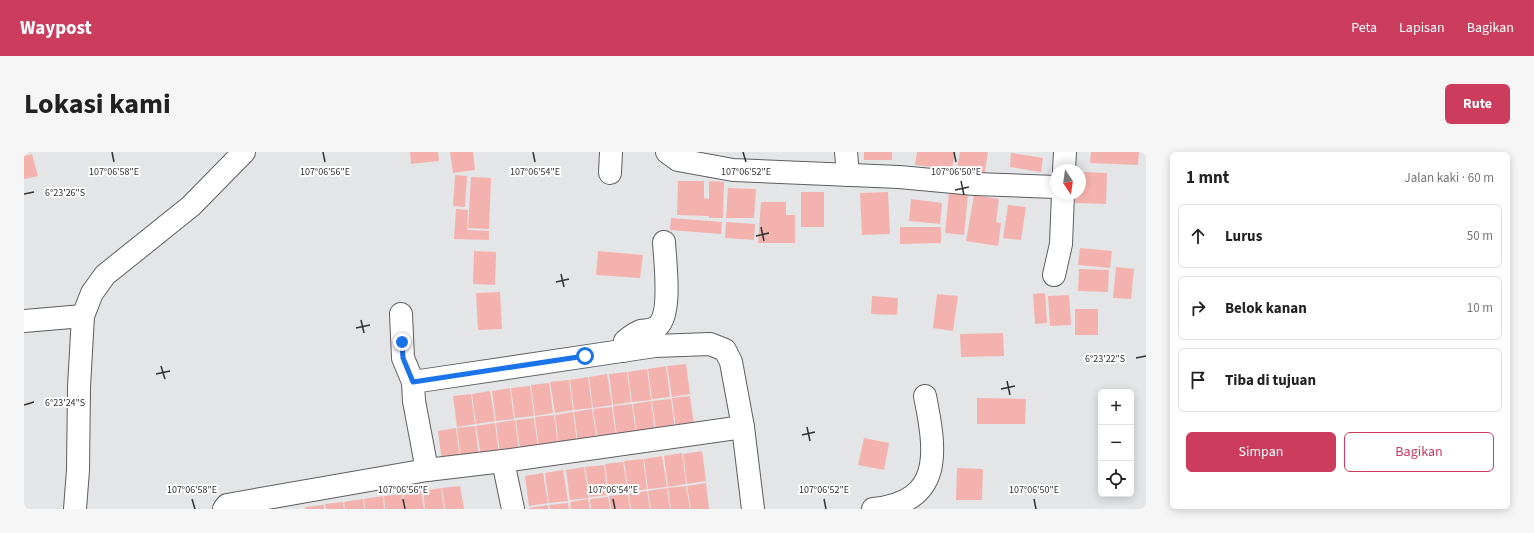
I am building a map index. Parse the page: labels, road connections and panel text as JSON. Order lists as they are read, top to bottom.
{
  "north": "bottom",
  "page": {
    "header": "Waypost",
    "nav": ["Peta", "Lapisan", "Bagikan"],
    "title": "Lokasi kami",
    "buttons": [
      "Rute",
      ["Simpan", "Bagikan"]
    ],
    "heading": ["1 mnt", "Jalan kaki · 60 m"],
    "list": [
      ["Lurus", "50 m"],
      ["Belok kanan", "10 m"],
      "Tiba di tujuan"
    ],
    "map_buttons": ["+", "−"]
  },
  "coordinates": [
    "107°06'58\"E",
    "107°06'56\"E",
    "107°06'54\"E",
    "107°06'52\"E",
    "107°06'50\"E",
    "6°23'26\"S",
    "6°23'22\"S",
    "6°23'24\"S"
  ]
}
